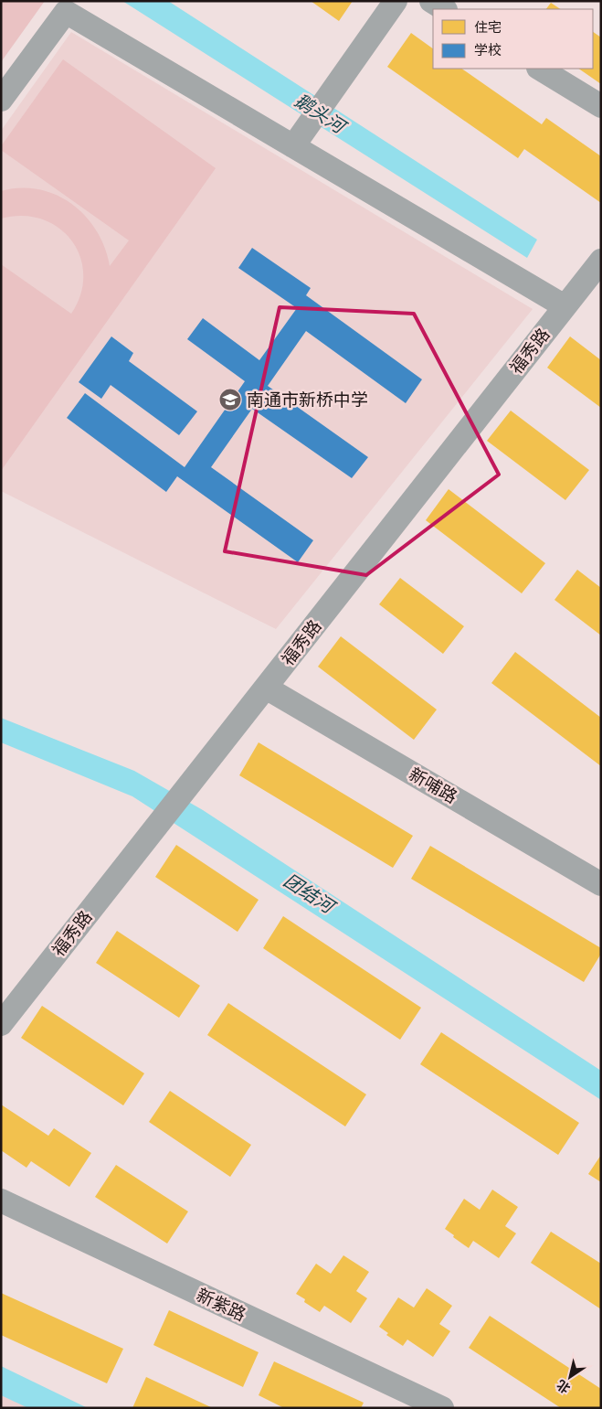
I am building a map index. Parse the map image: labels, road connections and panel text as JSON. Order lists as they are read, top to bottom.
{
  "streets": {
    "street": ["福秀路", "新哺路", "新紫路"]
  },
  "crossings": [
    ["福秀路", "新哺路"]
  ],
  "water": ["鹅头河", "团结河"],
  "places": {
    "school or university": ["南通市新桥中学"]
  },
  "legend": ["住宅", "学校"],
  "north": "bottom left"
}
